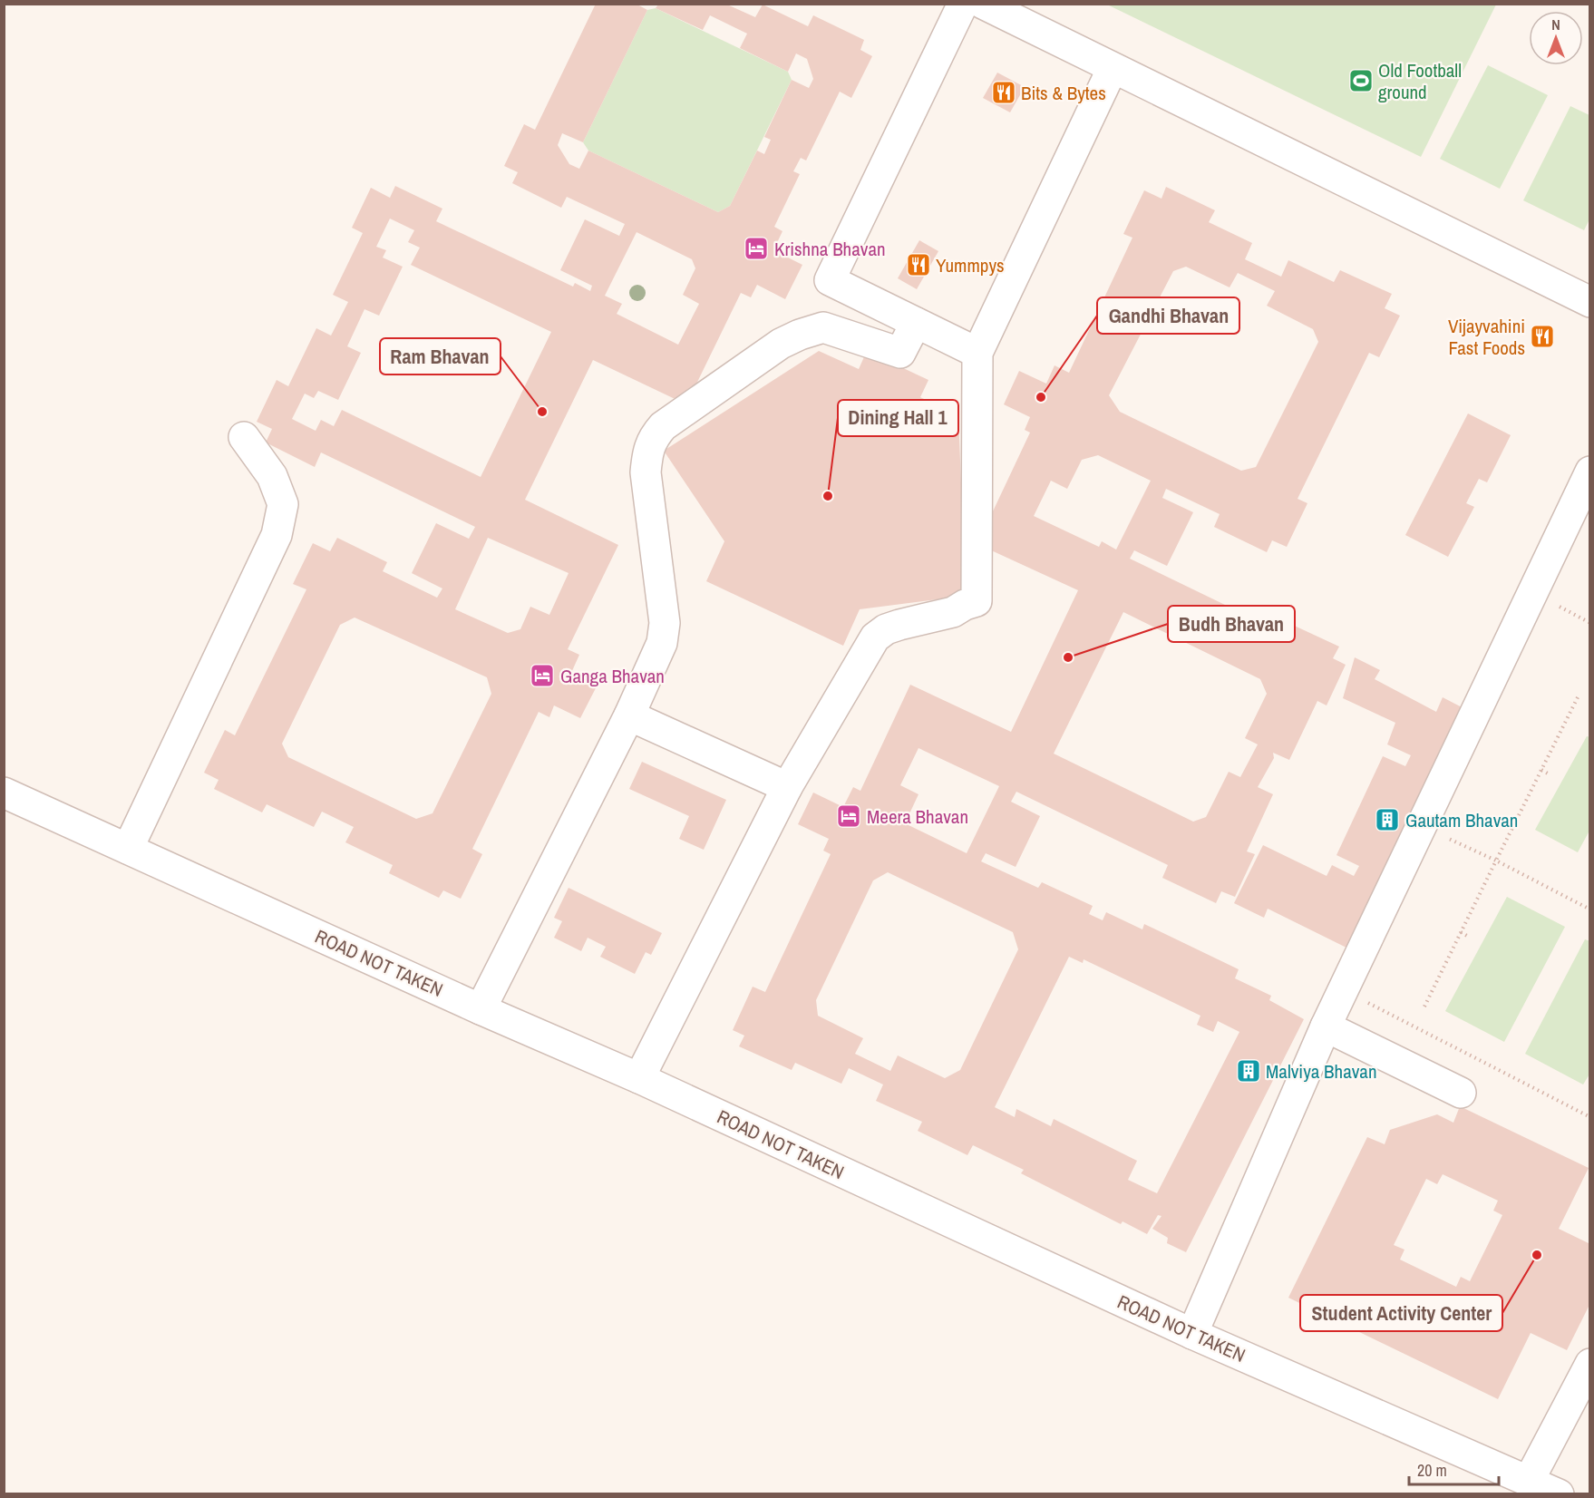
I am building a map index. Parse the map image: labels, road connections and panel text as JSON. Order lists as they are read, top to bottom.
{
  "streets": {
    "lane": ["ROAD NOT TAKEN"]
  },
  "places": {
    "sports": ["Old Football ground"],
    "restaurant": ["Bits & Bytes", "Yummpys", "Vijayvahini Fast Foods"],
    "hotel": ["Krishna Bhavan", "Ganga Bhavan", "Meera Bhavan"],
    "other": [
      "Gandhi Bhavan",
      "Ram Bhavan",
      "Dining Hall 1",
      "Budh Bhavan",
      "Student Activity Center"
    ],
    "building": ["Gautam Bhavan", "Malviya Bhavan"]
  },
  "scale_bar": "20 m",
  "north": "top"
}
